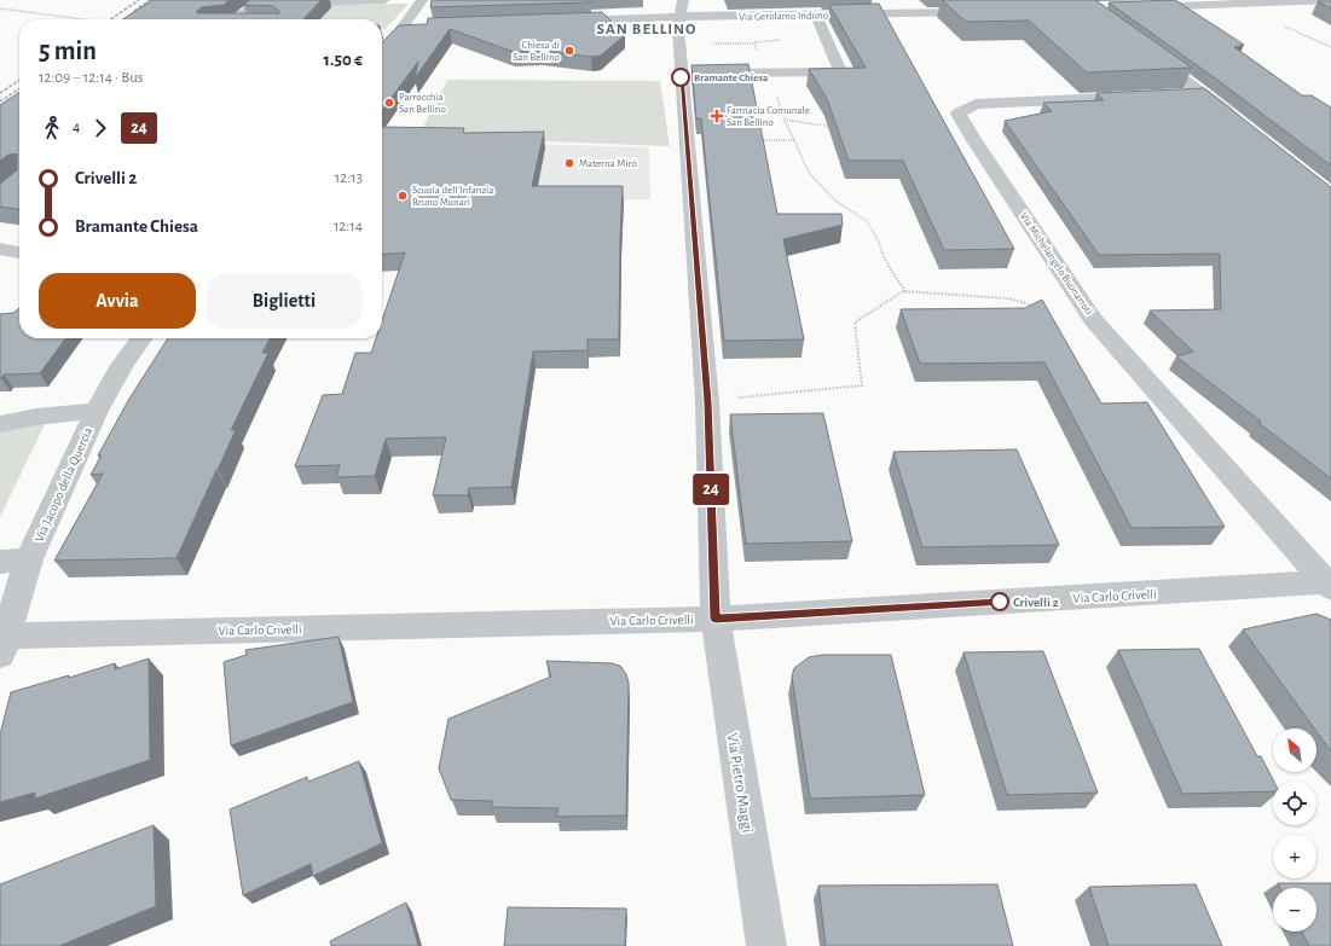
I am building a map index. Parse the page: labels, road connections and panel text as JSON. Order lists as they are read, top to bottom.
{
  "streets": {
    "street": [
      "Via Gerolamo Induno",
      "Via Michelangelo Buonarroti",
      "Via Jacopo della Quercia",
      "Via Carlo Crivelli",
      "Via Pietro Maggi"
    ]
  },
  "crossings": [
    ["Via Gerolamo Induno", "Via Pietro Maggi"],
    ["Via Michelangelo Buonarroti", "Via Carlo Crivelli"],
    ["Via Jacopo della Quercia", "Via Carlo Crivelli"],
    ["Via Carlo Crivelli", "Via Pietro Maggi"]
  ],
  "districts": ["SAN BELLINO"],
  "places": {
    "other": [
      "Chiesa di San Bellino",
      "Bramante Chiesa",
      "Parrocchia San Bellino",
      "Materna Mirò",
      "Scuola dell'Infanzia Bruno Munari",
      "Crivelli 2"
    ],
    "health": ["Farmacia Comunale San Bellino"]
  },
  "lines": ["bus line 24"],
  "north": "top left",
  "page": {
    "on_map": "24",
    "heading": ["5 min", "12:09 – 12:14 · Bus", "1.50 €"],
    "legs": ["4", "24"],
    "list": [
      {
        "name": "Crivelli 2",
        "value": "12:13"
      },
      {
        "name": "Bramante Chiesa",
        "value": "12:14"
      }
    ],
    "buttons": ["Avvia", "Biglietti"],
    "map_buttons": ["+", "−"]
  }
}
